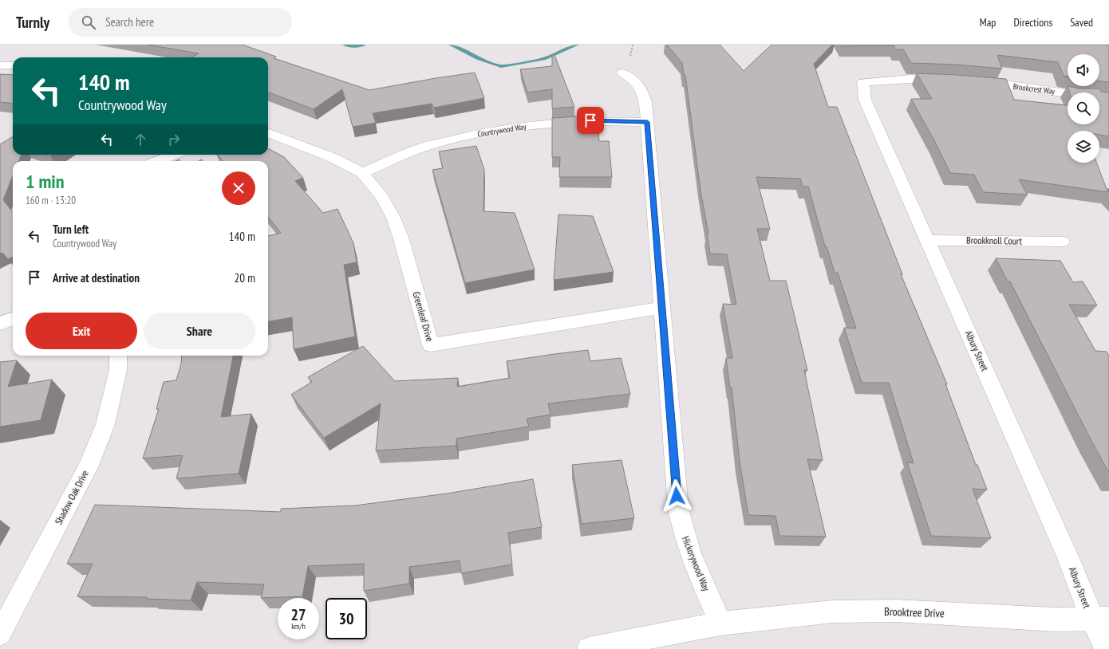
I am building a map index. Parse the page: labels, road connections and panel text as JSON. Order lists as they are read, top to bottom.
{
  "streets": {
    "street": [
      "Brookcrest Way",
      "Countrywood Way",
      "Brookknoll Court",
      "Greenleaf Drive",
      "Albury Street",
      "Shadow Oak Drive",
      "Hickorywood Way",
      "Brooktree Drive"
    ]
  },
  "crossings": [
    ["Countrywood Way", "Greenleaf Drive"],
    ["Countrywood Way", "Hickorywood Way"],
    ["Brookknoll Court", "Albury Street"],
    ["Greenleaf Drive", "Hickorywood Way"],
    ["Albury Street", "Brooktree Drive"],
    ["Hickorywood Way", "Brooktree Drive"]
  ],
  "page": {
    "header": "Turnly",
    "search": "Search here",
    "nav": ["Map", "Directions", "Saved"],
    "turn": ["140 m", "Countrywood Way"],
    "heading": ["1 min", "160 m · 13:20"],
    "list": [
      {
        "name": "Turn left",
        "note": "Countrywood Way",
        "value": "140 m"
      },
      {
        "name": "Arrive at destination",
        "value": "20 m"
      }
    ],
    "buttons": ["Exit", "Share"],
    "speed": "27 km/h",
    "limit": "30"
  }
}
